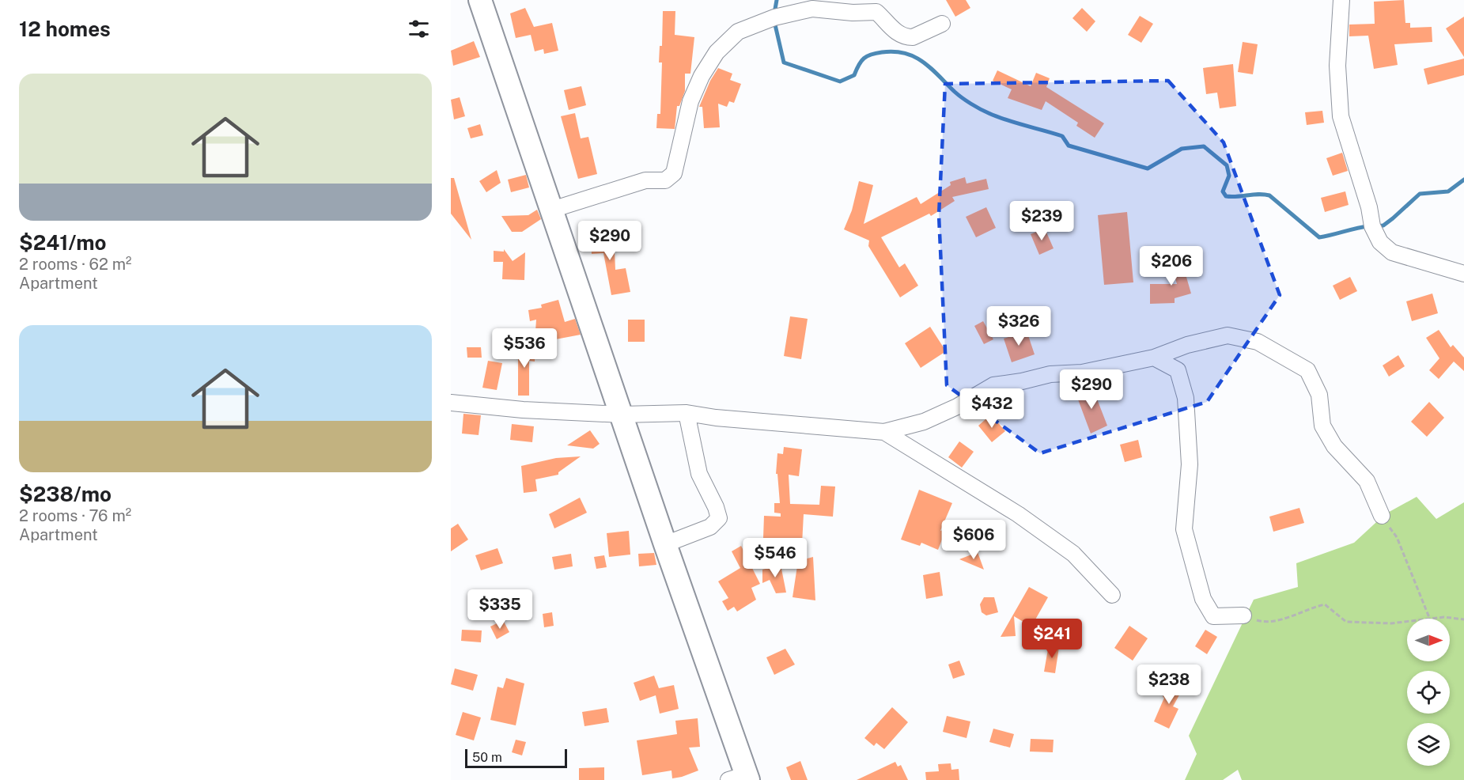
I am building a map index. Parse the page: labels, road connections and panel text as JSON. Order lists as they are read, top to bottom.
{
  "scale_bar": "50 m",
  "north": "right",
  "page": {
    "heading": "12 homes",
    "list": [
      {
        "name": "$241/mo",
        "note": "2 rooms · 62 m² · Apartment"
      },
      {
        "name": "$238/mo",
        "note": "2 rooms · 76 m² · Apartment"
      }
    ],
    "price": [
      "$239",
      "$290",
      "$206",
      "$326",
      "$536",
      "$290",
      "$432",
      "$606",
      "$546",
      "$335",
      "$241",
      "$238"
    ],
    "scale": "50 m"
  }
}
